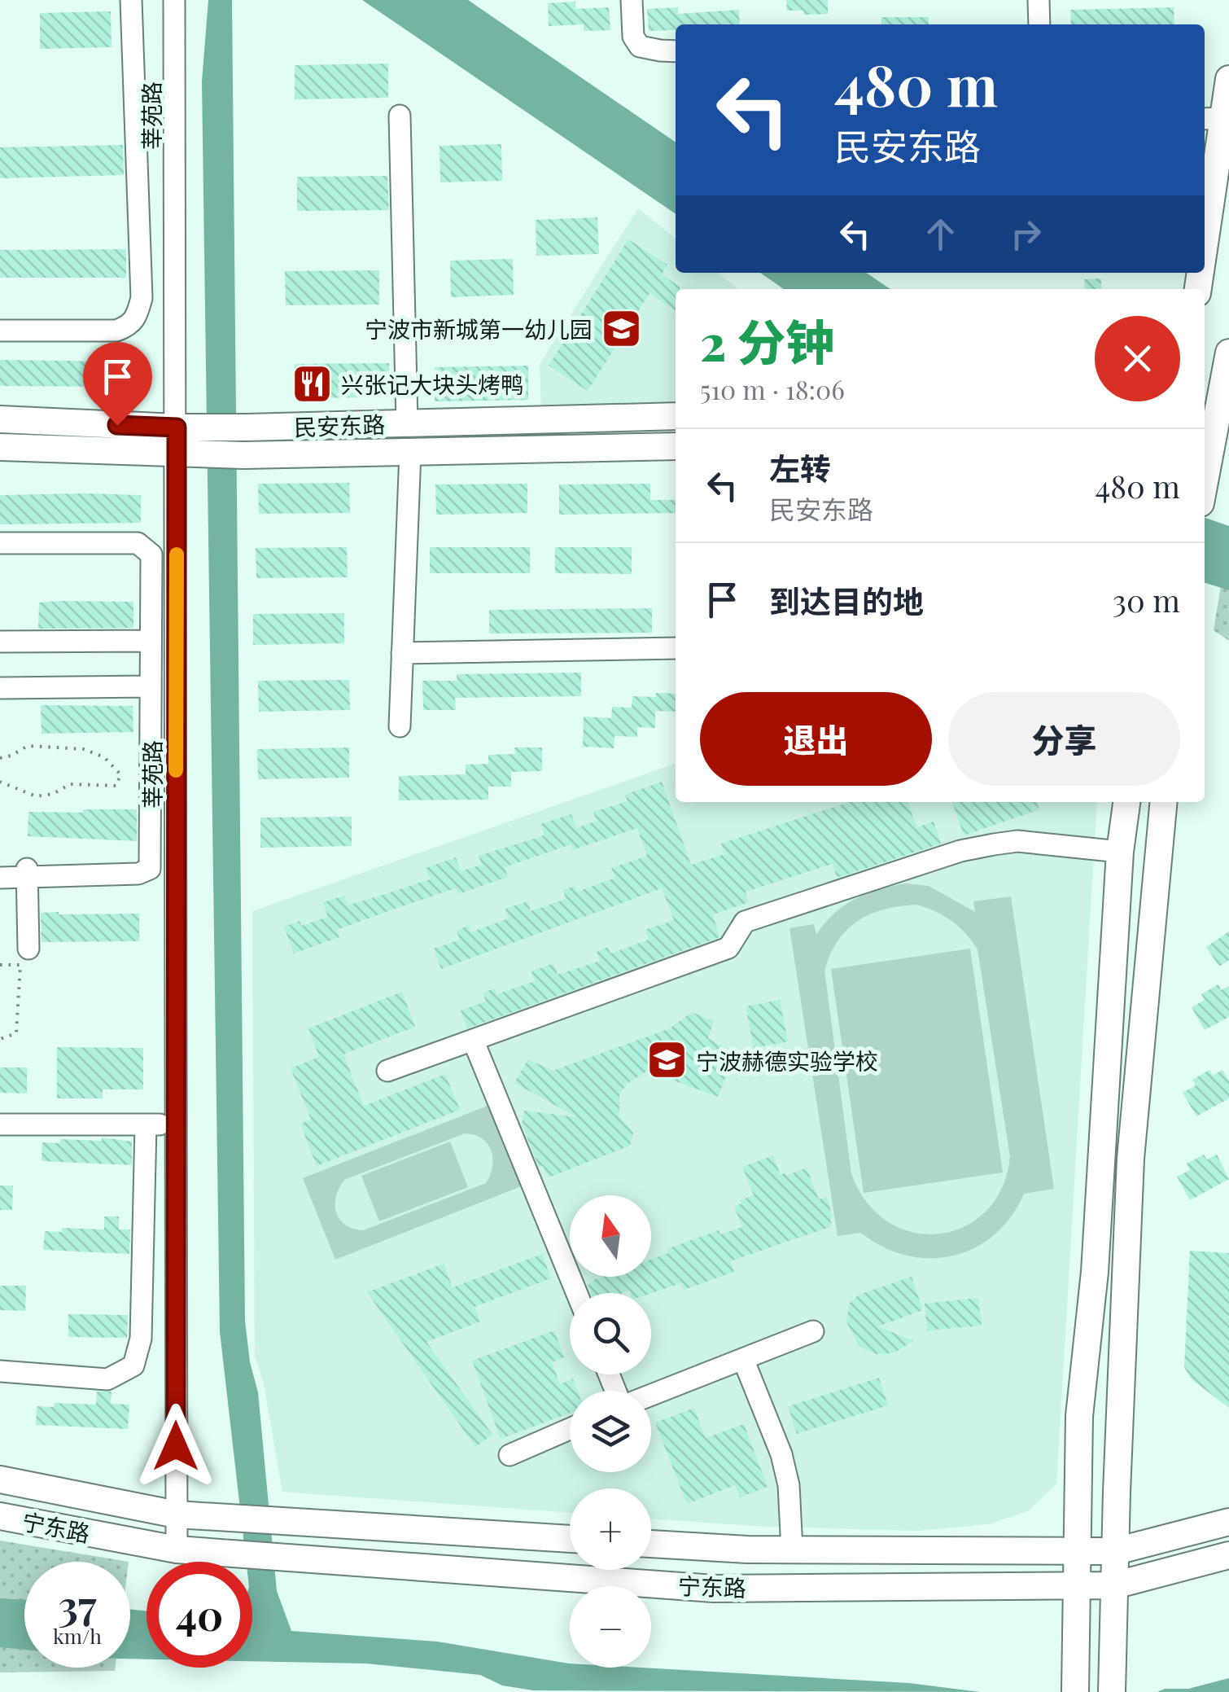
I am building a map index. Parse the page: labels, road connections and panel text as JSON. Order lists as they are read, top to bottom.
{
  "streets": {
    "main road": ["民安东路", "宁东路"],
    "street": ["莘苑路"]
  },
  "crossings": [
    ["莘苑路", "民安东路"],
    ["莘苑路", "宁东路"]
  ],
  "places": {
    "school or university": ["宁波市新城第一幼儿园", "宁波赫德实验学校"],
    "restaurant": ["兴张记大块头烤鸭"]
  },
  "north": "top",
  "page": {
    "turn": ["480 m", "民安东路"],
    "heading": ["2 分钟", "510 m · 18:06"],
    "list": [
      {
        "name": "左转",
        "note": "民安东路",
        "value": "480 m"
      },
      {
        "name": "到达目的地",
        "value": "30 m"
      }
    ],
    "buttons": ["退出", "分享"],
    "map_buttons": ["+", "−"],
    "speed": "37 km/h",
    "limit": "40"
  }
}
